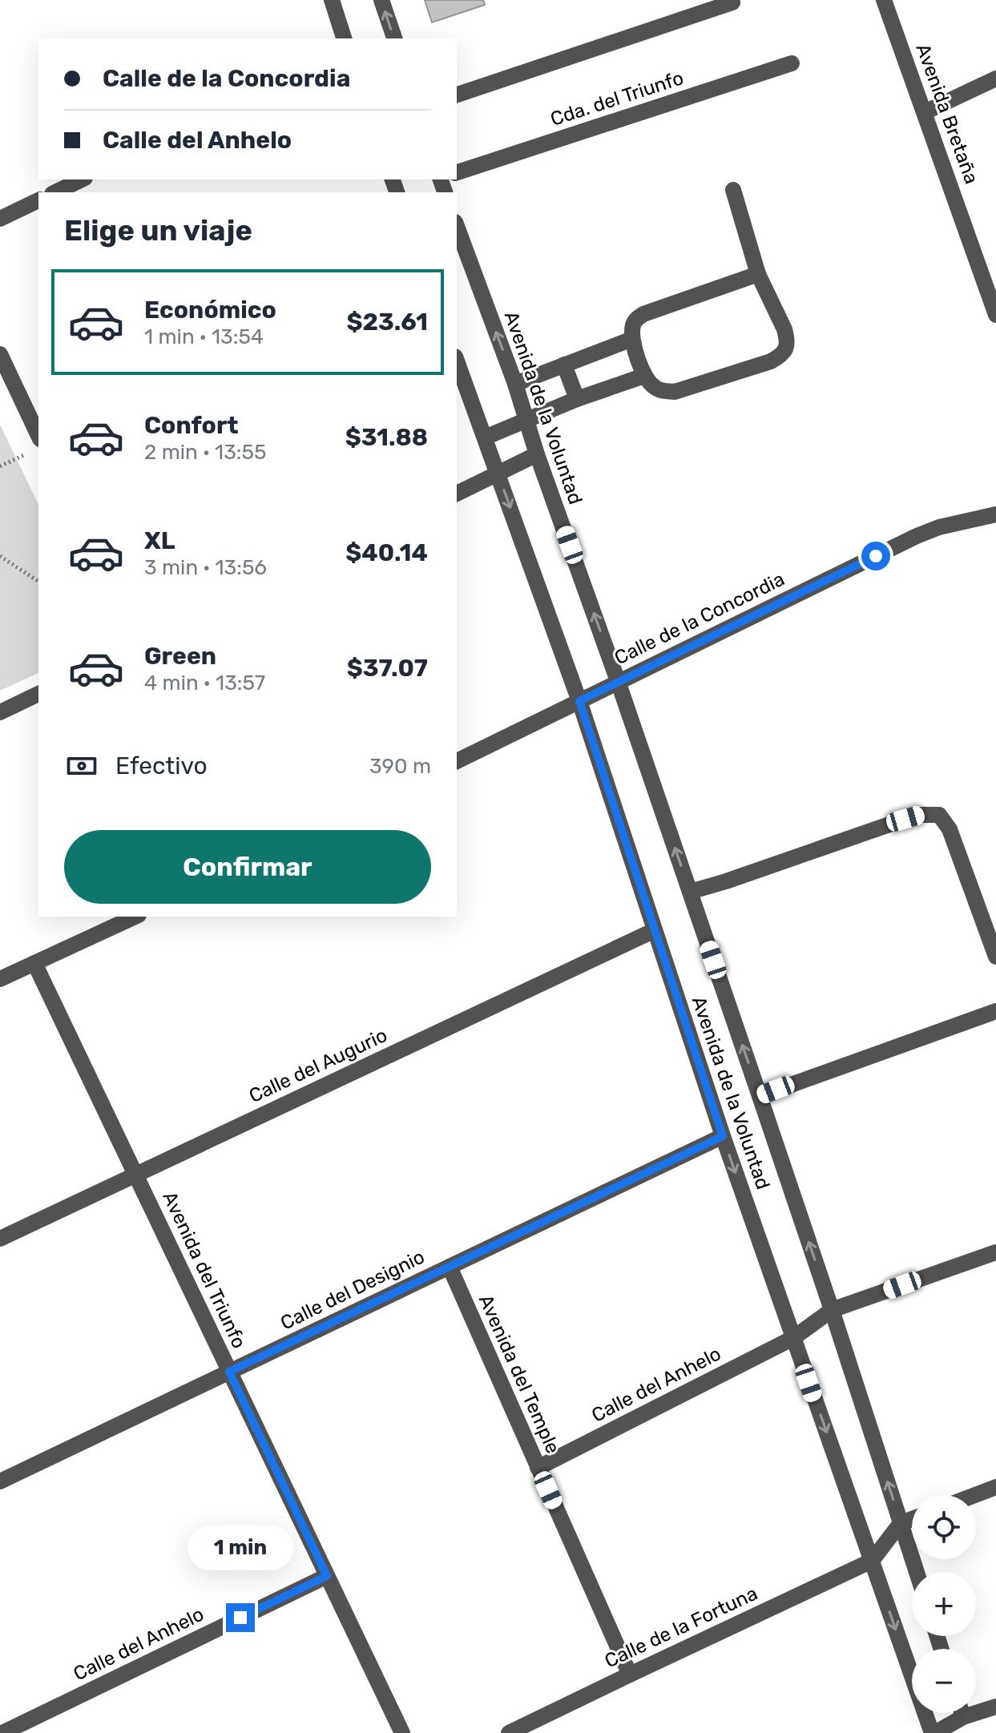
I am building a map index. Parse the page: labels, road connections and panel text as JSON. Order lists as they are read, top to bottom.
{
  "streets": {
    "street": [
      "Cda. del Triunfo",
      "Avenida Bretaña",
      "Avenida de la Voluntad",
      "Calle de la Concordia",
      "Calle del Augurio",
      "Avenida del Triunfo",
      "Calle del Designio",
      "Avenida del Temple",
      "Calle del Anhelo",
      "Calle de la Fortuna"
    ]
  },
  "crossings": [
    ["Avenida de la Voluntad", "Calle de la Concordia"],
    ["Avenida de la Voluntad", "Calle del Augurio"],
    ["Avenida de la Voluntad", "Calle del Designio"],
    ["Avenida de la Voluntad", "Calle del Anhelo"],
    ["Avenida de la Voluntad", "Calle de la Fortuna"],
    ["Calle del Augurio", "Avenida del Triunfo"],
    ["Avenida del Triunfo", "Calle del Designio"],
    ["Avenida del Triunfo", "Calle del Anhelo"],
    ["Calle del Designio", "Avenida del Temple"],
    ["Avenida del Temple", "Calle del Anhelo"],
    ["Avenida del Temple", "Calle de la Fortuna"]
  ],
  "page": {
    "banner": ["Calle de la Concordia", "Calle del Anhelo"],
    "heading": "Elige un viaje",
    "list": [
      {
        "name": "Económico",
        "note": "1 min · 13:54",
        "value": "$23.61"
      },
      {
        "name": "Confort",
        "note": "2 min · 13:55",
        "value": "$31.88"
      },
      {
        "name": "XL",
        "note": "3 min · 13:56",
        "value": "$40.14"
      },
      {
        "name": "Green",
        "note": "4 min · 13:57",
        "value": "$37.07"
      }
    ],
    "pay": ["Efectivo", "390 m"],
    "buttons": "Confirmar",
    "map_buttons": ["+", "−"],
    "bubble": "1 min"
  }
}
